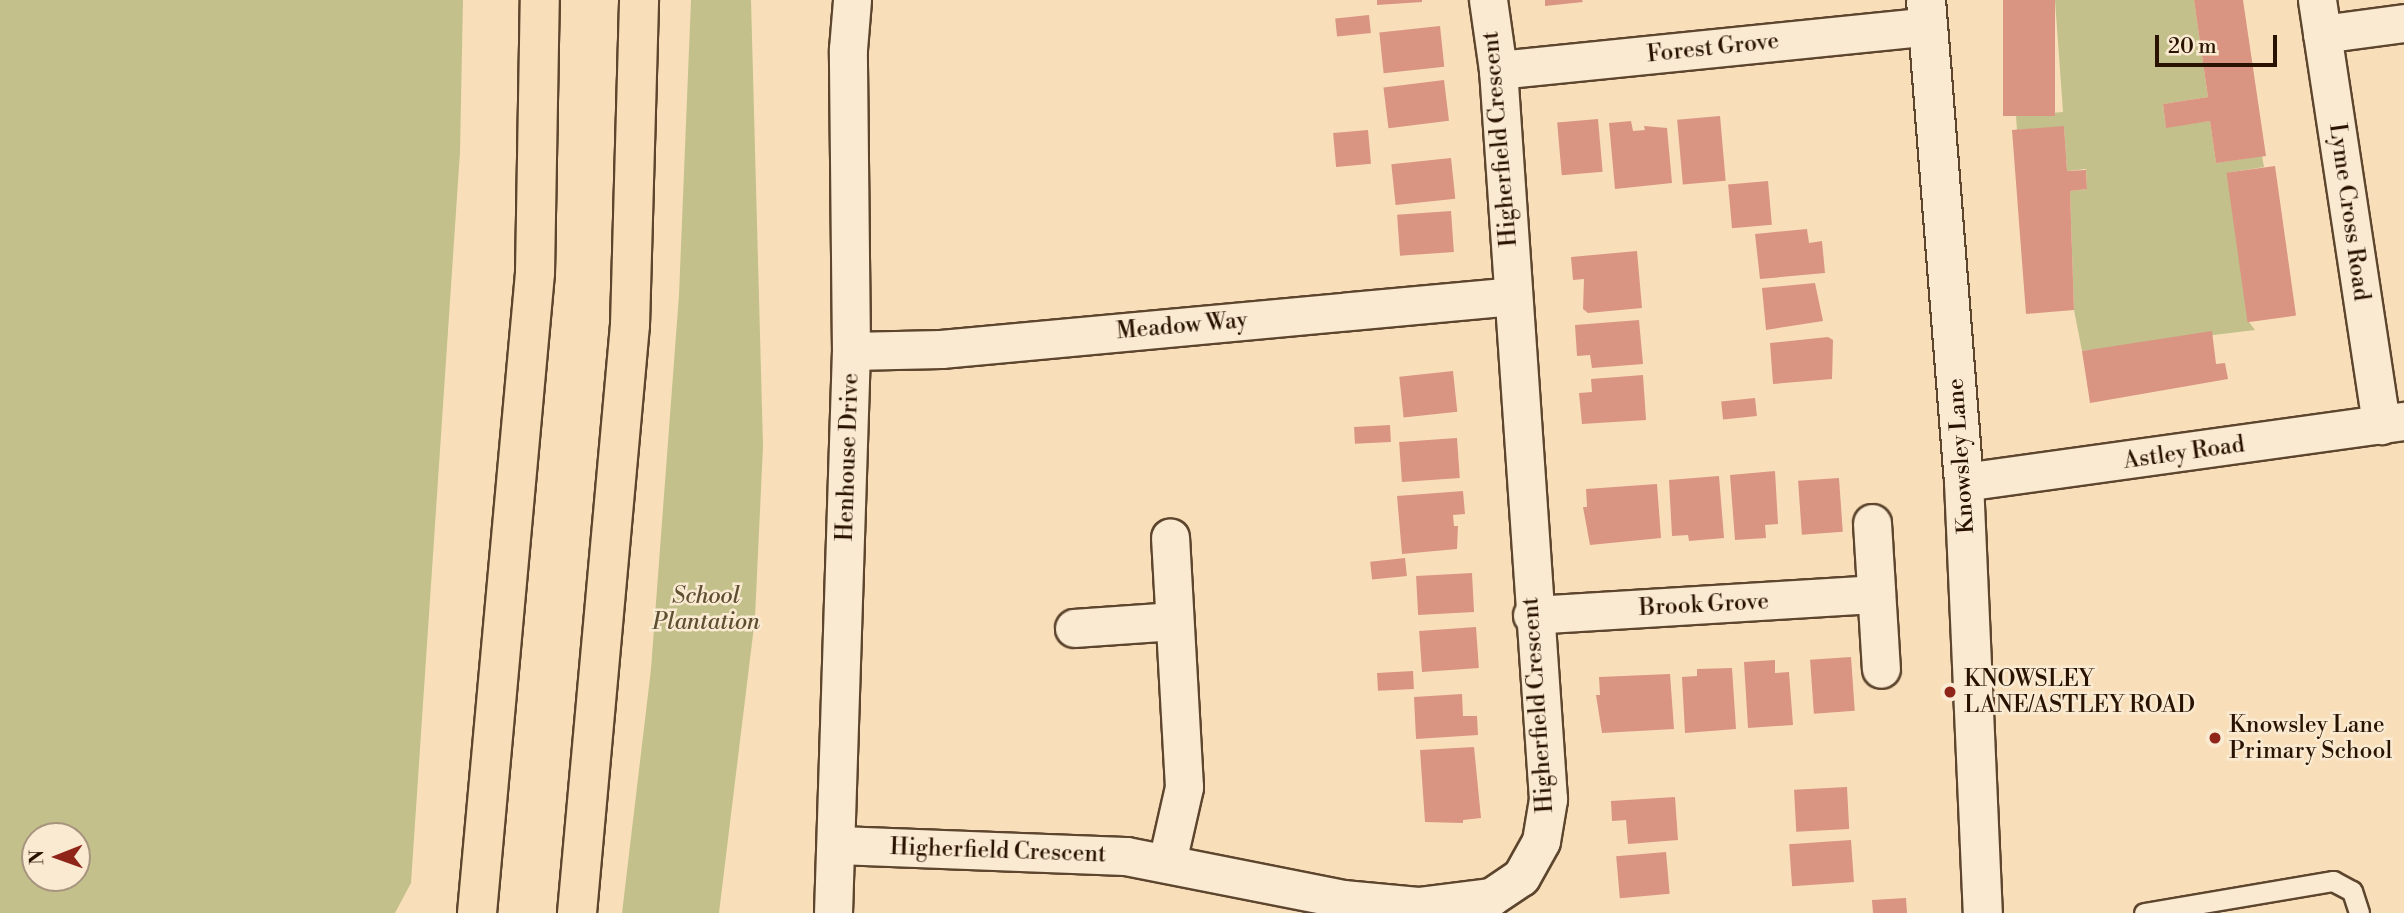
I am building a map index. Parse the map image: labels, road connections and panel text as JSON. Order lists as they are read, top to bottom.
{
  "streets": {
    "main road": ["Knowsley Lane"],
    "street": [
      "Forest Grove",
      "Higherfield Crescent",
      "Lyme Cross Road",
      "Meadow Way",
      "Astley Road",
      "Henhouse Drive",
      "Brook Grove"
    ]
  },
  "crossings": [
    ["Forest Grove", "Higherfield Crescent"],
    ["Forest Grove", "Knowsley Lane"],
    ["Higherfield Crescent", "Meadow Way"],
    ["Higherfield Crescent", "Henhouse Drive"],
    ["Higherfield Crescent", "Brook Grove"],
    ["Lyme Cross Road", "Astley Road"],
    ["Meadow Way", "Henhouse Drive"],
    ["Astley Road", "Knowsley Lane"]
  ],
  "parks": ["School Plantation"],
  "places": ["KNOWSLEY LANE/ASTLEY ROAD", "Knowsley Lane Primary School"],
  "scale_bar": "20 m",
  "north": "left"
}
